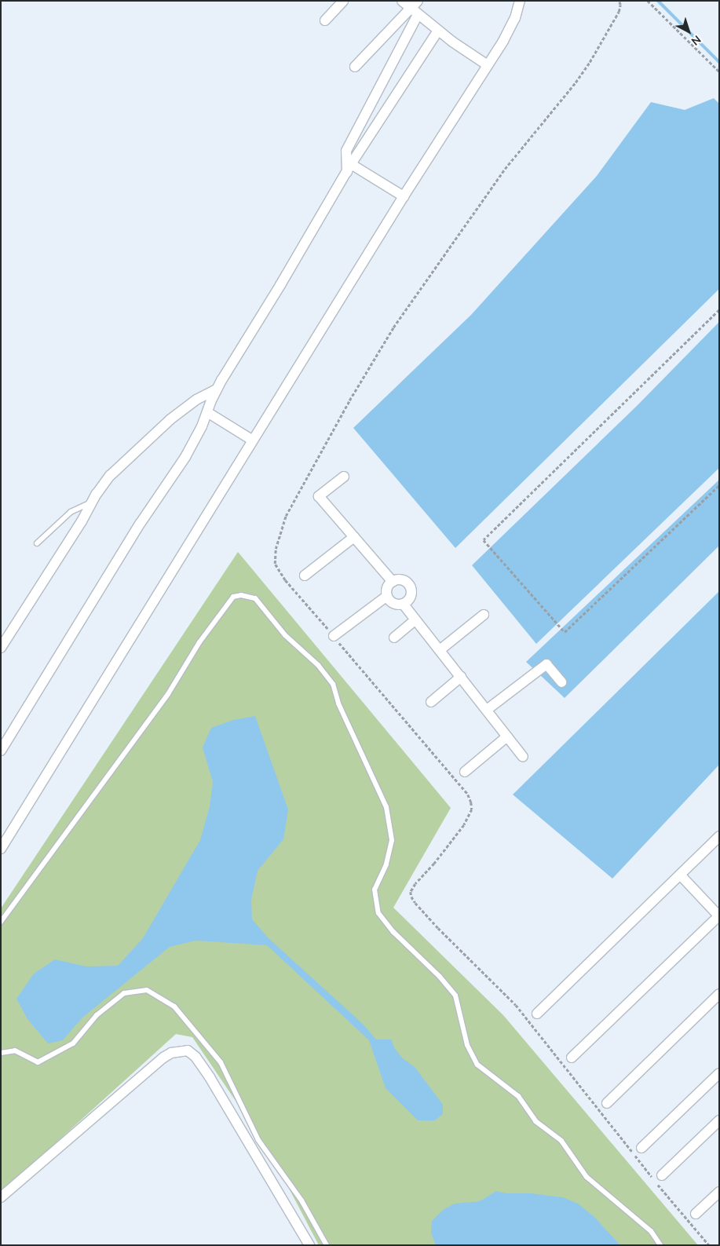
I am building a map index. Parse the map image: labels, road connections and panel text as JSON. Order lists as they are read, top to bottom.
{
  "north": "bottom right"
}
